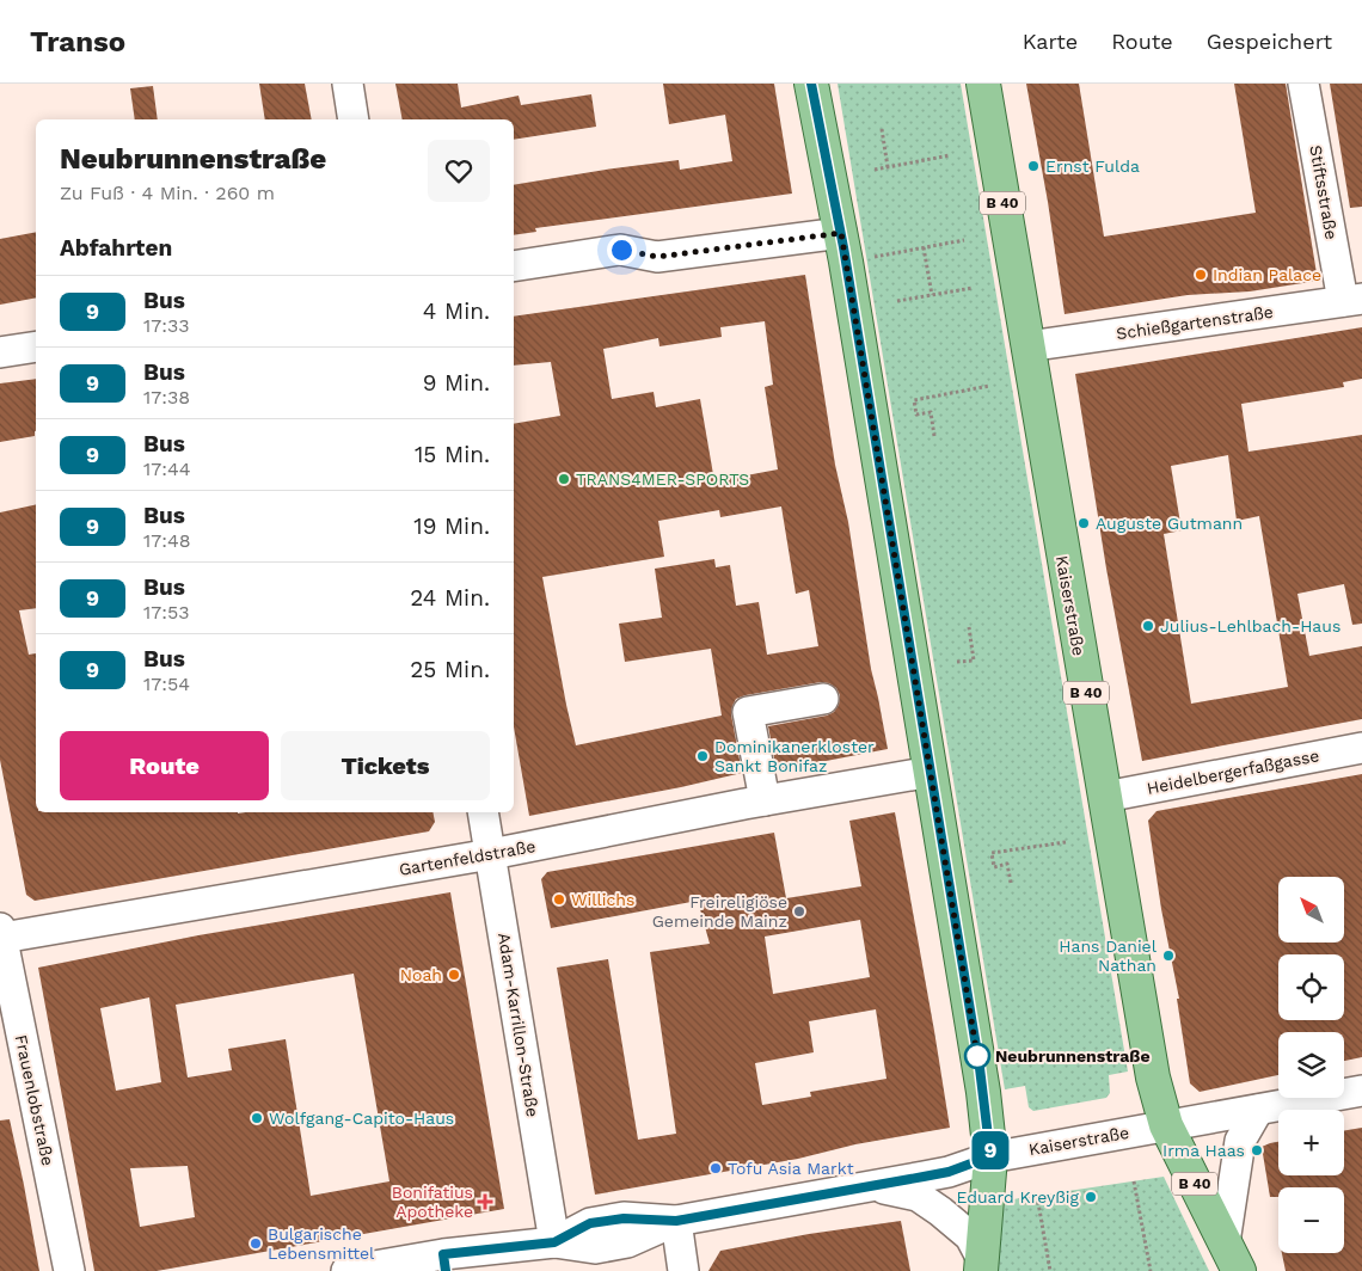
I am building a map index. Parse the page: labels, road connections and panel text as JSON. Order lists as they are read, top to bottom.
{
  "streets": {
    "main road": ["B 40", "Kaiserstraße"],
    "street": [
      "Stiftsstraße",
      "Schießgartenstraße",
      "Heidelbergerfaßgasse",
      "Gartenfeldstraße",
      "Adam-Karrillon-Straße",
      "Frauenlobstraße"
    ]
  },
  "crossings": [
    ["Stiftsstraße", "Schießgartenstraße"],
    ["Schießgartenstraße", "Kaiserstraße"],
    ["Kaiserstraße", "Heidelbergerfaßgasse"],
    ["Gartenfeldstraße", "Adam-Karrillon-Straße"],
    ["Gartenfeldstraße", "Frauenlobstraße"]
  ],
  "places": {
    "other": [
      "Ernst Fulda",
      "Indian Palace",
      "TRANS4MER-SPORTS",
      "Auguste Gutmann",
      "Julius-Lehlbach-Haus",
      "Dominikanerkloster Sankt Bonifaz",
      "Willichs",
      "Freireligiöse Gemeinde Mainz",
      "Hans Daniel Nathan",
      "Noah",
      "Neubrunnenstraße",
      "Wolfgang-Capito-Haus",
      "Irma Haas",
      "Tofu Asia Markt",
      "Eduard Kreyßig",
      "Bulgarische Lebensmittel"
    ],
    "health": ["Bonifatius Apotheke"]
  },
  "lines": ["bus line 9"],
  "north": "top left",
  "page": {
    "header": "Transo",
    "nav": ["Karte", "Route", "Gespeichert"],
    "on_map": "9",
    "heading": [
      ["Neubrunnenstraße", "Zu Fuß · 4 Min. · 260 m"],
      "Abfahrten"
    ],
    "list": [
      {
        "mark": "9",
        "name": "Bus",
        "note": "17:33",
        "value": "4 Min."
      },
      {
        "mark": "9",
        "name": "Bus",
        "note": "17:38",
        "value": "9 Min."
      },
      {
        "mark": "9",
        "name": "Bus",
        "note": "17:44",
        "value": "15 Min."
      },
      {
        "mark": "9",
        "name": "Bus",
        "note": "17:48",
        "value": "19 Min."
      },
      {
        "mark": "9",
        "name": "Bus",
        "note": "17:53",
        "value": "24 Min."
      },
      {
        "mark": "9",
        "name": "Bus",
        "note": "17:54",
        "value": "25 Min."
      }
    ],
    "buttons": ["Route", "Tickets"],
    "map_buttons": ["+", "−"]
  }
}
